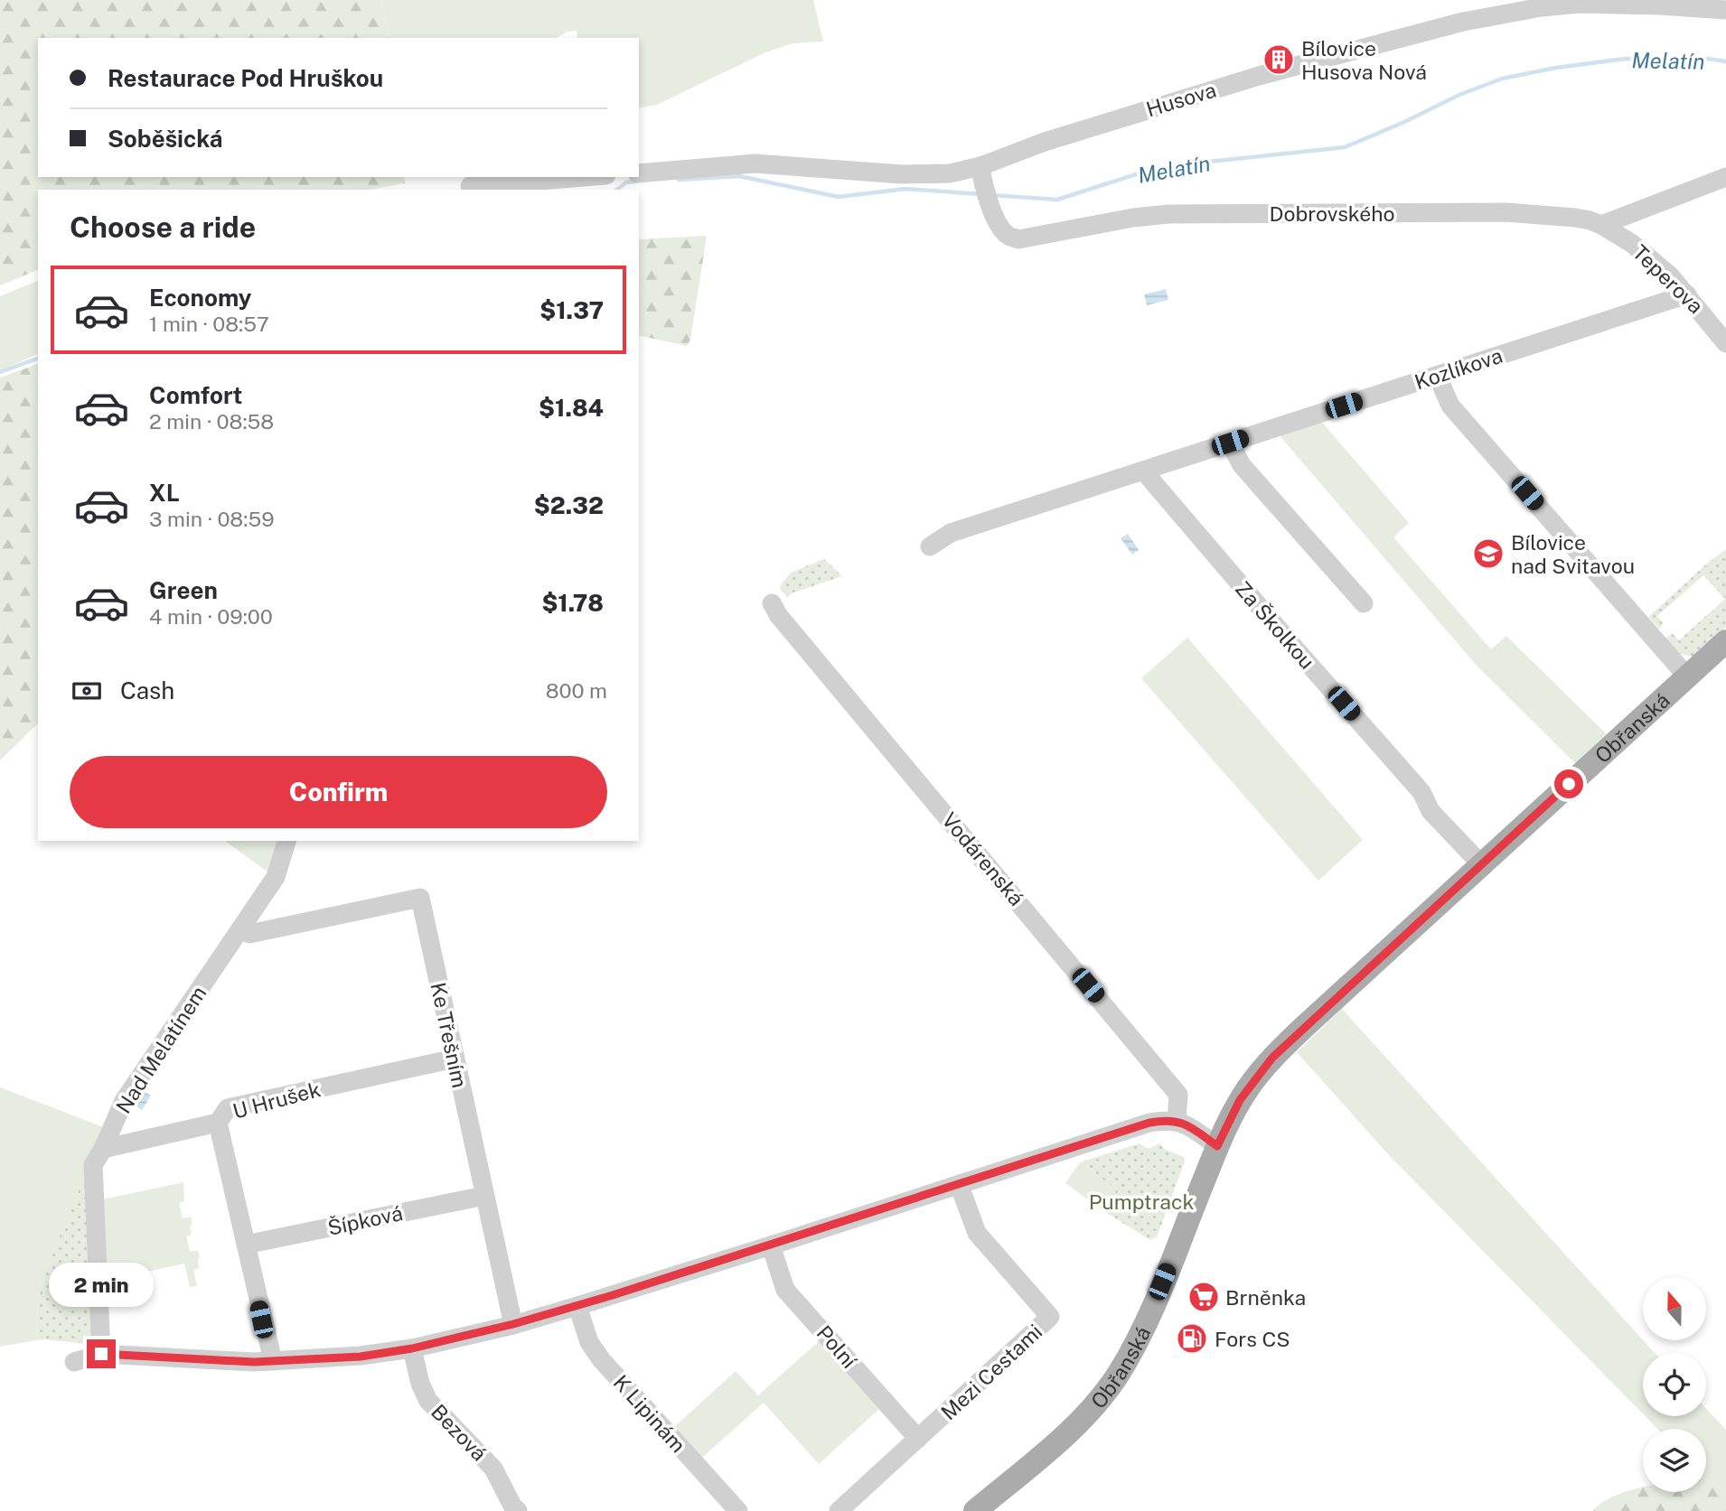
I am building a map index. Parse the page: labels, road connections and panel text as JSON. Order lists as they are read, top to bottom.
{
  "streets": {
    "main road": ["Obřanská"],
    "street": [
      "Husova",
      "Dobrovského",
      "Teperova",
      "Kozlíkova",
      "Za Školkou",
      "Vodárenská",
      "Ke Třešním",
      "Nad Melatínem",
      "U Hrušek",
      "Šípková",
      "Polní",
      "Mezi Cestami",
      "K Lipinám",
      "Bezová"
    ]
  },
  "crossings": [
    ["Husova", "Dobrovského"],
    ["Dobrovského", "Teperova"],
    ["Teperova", "Kozlíkova"],
    ["Kozlíkova", "Za Školkou"],
    ["Za Školkou", "Obřanská"],
    ["Ke Třešním", "U Hrušek"],
    ["Ke Třešním", "Šípková"],
    ["Nad Melatínem", "U Hrušek"],
    ["Polní", "Mezi Cestami"]
  ],
  "water": ["Melatín"],
  "parks": ["Pumptrack"],
  "places": {
    "building": ["Bílovice Husova Nová"],
    "school or university": ["Bílovice nad Svitavou"],
    "supermarket": ["Brněnka"],
    "fuel station": ["Fors CS"]
  },
  "north": "top",
  "page": {
    "banner": ["Restaurace Pod Hruškou", "Soběšická"],
    "heading": "Choose a ride",
    "list": [
      {
        "name": "Economy",
        "note": "1 min · 08:57",
        "value": "$1.37"
      },
      {
        "name": "Comfort",
        "note": "2 min · 08:58",
        "value": "$1.84"
      },
      {
        "name": "XL",
        "note": "3 min · 08:59",
        "value": "$2.32"
      },
      {
        "name": "Green",
        "note": "4 min · 09:00",
        "value": "$1.78"
      }
    ],
    "pay": ["Cash", "800 m"],
    "buttons": "Confirm",
    "bubble": "2 min"
  }
}
